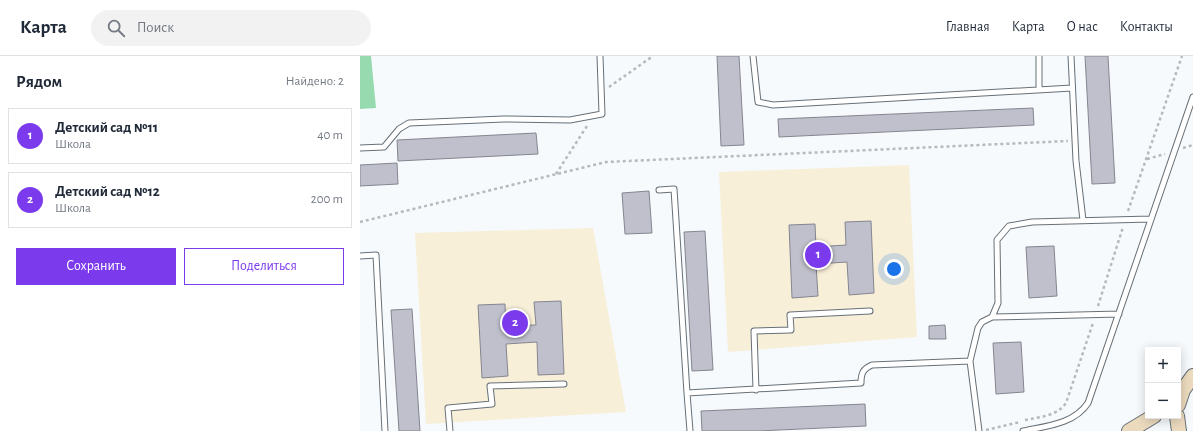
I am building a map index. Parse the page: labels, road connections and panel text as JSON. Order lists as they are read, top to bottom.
{
  "page": {
    "header": "Карта",
    "search": "Поиск",
    "nav": [
      "Главная",
      "Карта",
      "О нас",
      "Контакты"
    ],
    "heading": ["Рядом", "Найдено: 2"],
    "list": [
      {
        "mark": "1",
        "name": "Детский сад №11",
        "note": "Школа",
        "value": "40 m"
      },
      {
        "mark": "2",
        "name": "Детский сад №12",
        "note": "Школа",
        "value": "200 m"
      }
    ],
    "buttons": ["Сохранить", "Поделиться"],
    "pins": ["1", "2"],
    "map_buttons": ["+", "−"]
  }
}
